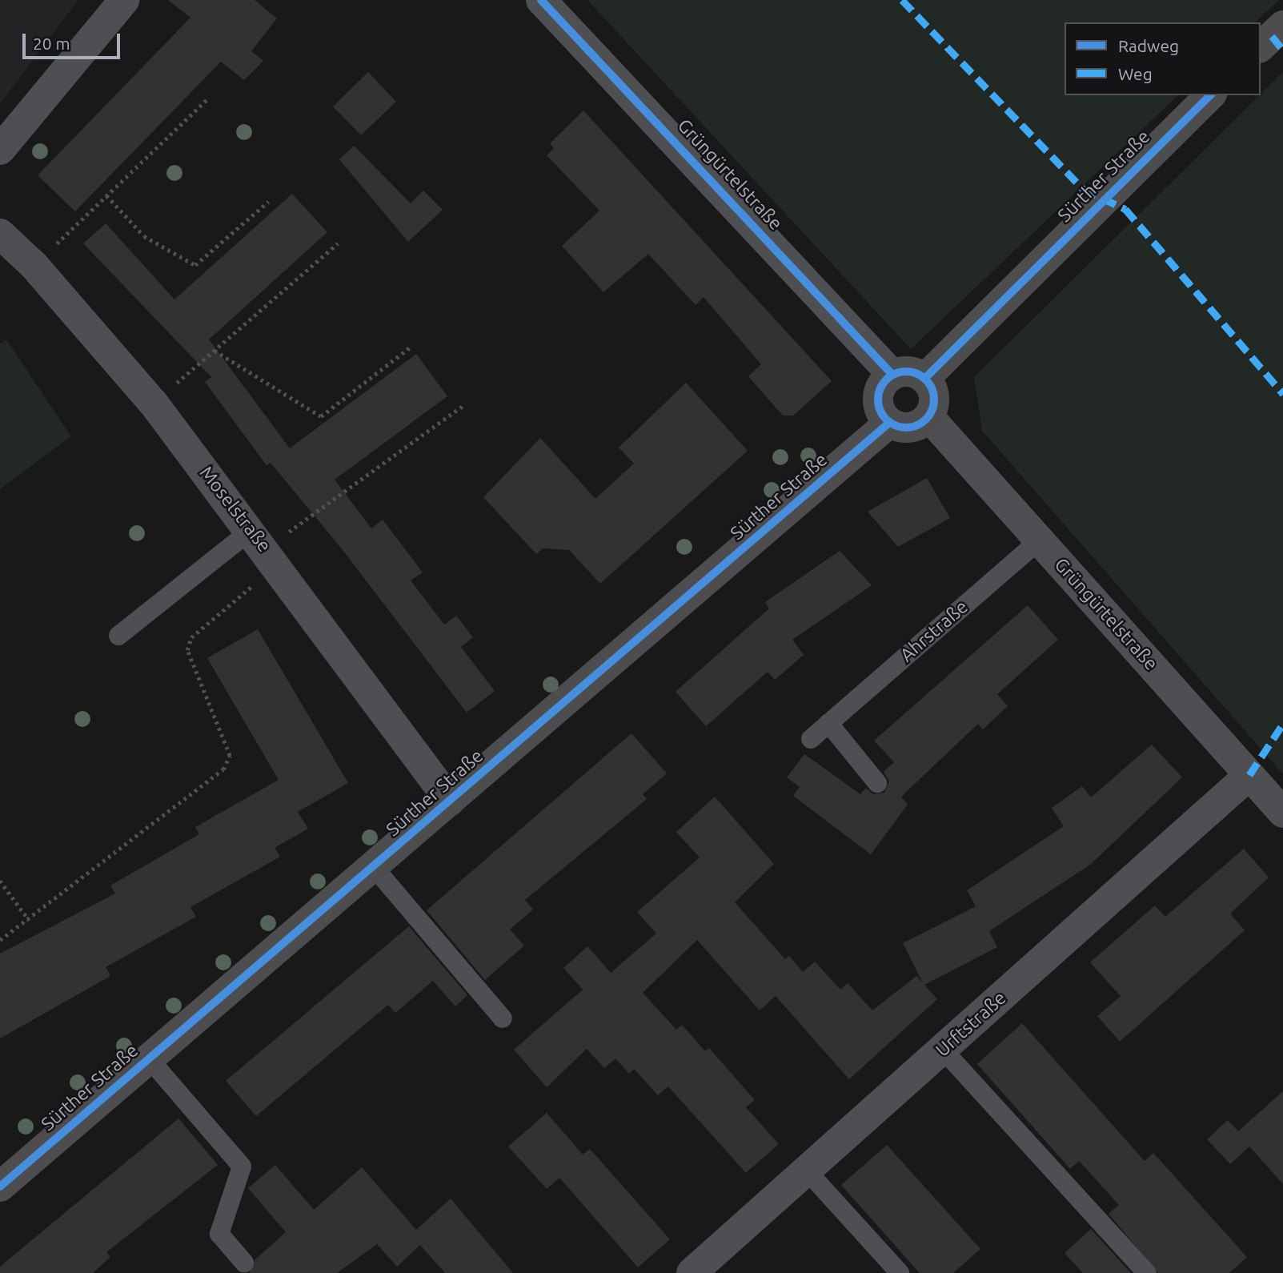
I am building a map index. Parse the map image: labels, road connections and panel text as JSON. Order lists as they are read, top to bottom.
{
  "streets": {
    "street": [
      "Grüngürtelstraße",
      "Sürther Straße",
      "Moselstraße",
      "Urftstraße"
    ],
    "lane": ["Ahrstraße"]
  },
  "crossings": [
    ["Grüngürtelstraße", "Sürther Straße"],
    ["Grüngürtelstraße", "Ahrstraße"],
    ["Grüngürtelstraße", "Urftstraße"],
    ["Sürther Straße", "Moselstraße"]
  ],
  "legend": ["Radweg", "Weg"],
  "scale_bar": "20 m"
}
